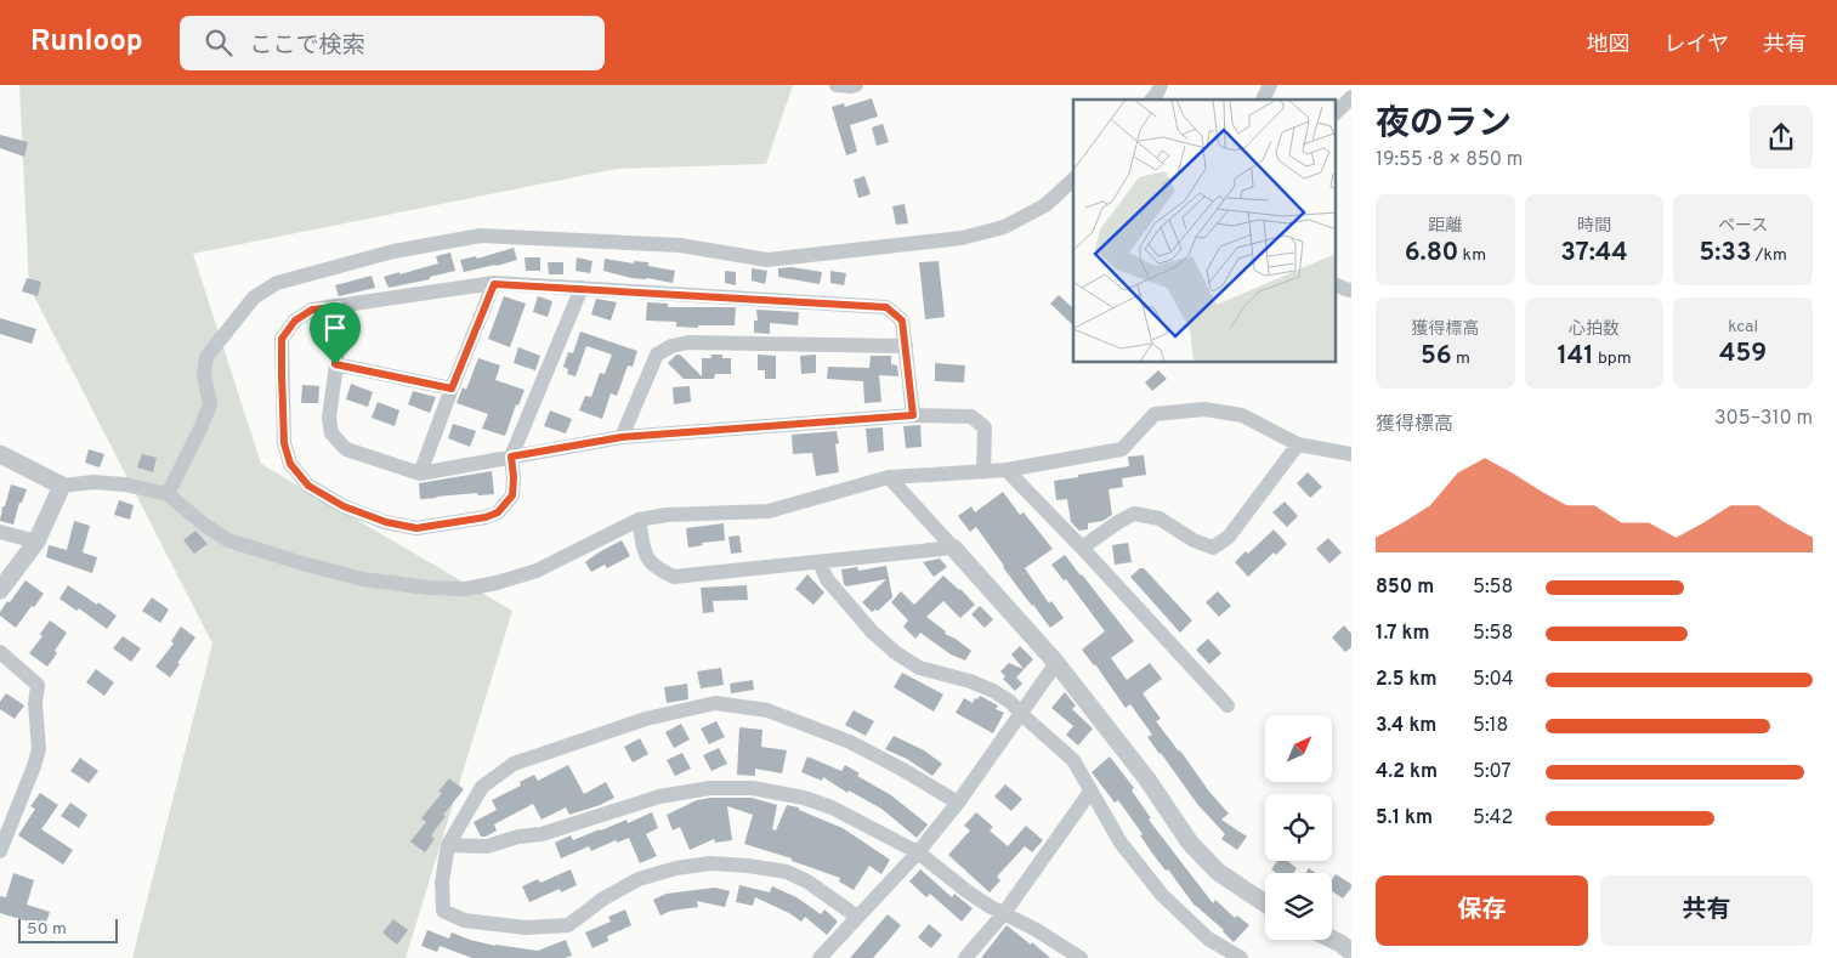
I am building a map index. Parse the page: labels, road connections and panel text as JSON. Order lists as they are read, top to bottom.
{
  "scale_bar": "50 m",
  "north": "top right",
  "page": {
    "header": "Runloop",
    "search": "ここで検索",
    "nav": ["地図", "レイヤ", "共有"],
    "heading": ["夜のラン", "19:55 · 8 × 850 m"],
    "stats": [
      ["距離", "6.80 km"],
      ["時間", "37:44"],
      ["ペース", "5:33 /km"],
      ["獲得標高", "56 m"],
      ["心拍数", "141 bpm"],
      ["kcal", "459"]
    ],
    "chart": ["獲得標高", "305–310 m"],
    "list": [
      {
        "name": "850 m",
        "note": "5:58"
      },
      {
        "name": "1.7 km",
        "note": "5:58"
      },
      {
        "name": "2.5 km",
        "note": "5:04"
      },
      {
        "name": "3.4 km",
        "note": "5:18"
      },
      {
        "name": "4.2 km",
        "note": "5:07"
      },
      {
        "name": "5.1 km",
        "note": "5:42"
      }
    ],
    "buttons": ["保存", "共有"],
    "scale": "50 m"
  }
}
